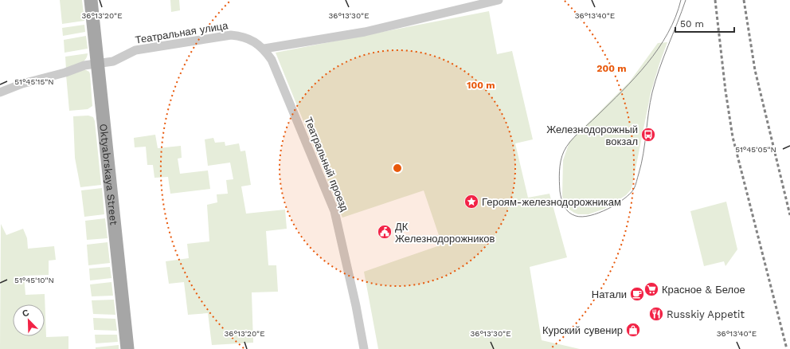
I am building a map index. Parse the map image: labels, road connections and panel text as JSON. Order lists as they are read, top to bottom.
{
  "streets": {
    "main road": ["Oktyabrskaya Street"],
    "street": ["Театральная улица", "Театральный проезд"]
  },
  "crossings": [
    ["Театральная улица", "Театральный проезд"],
    ["Театральная улица", "Oktyabrskaya Street"]
  ],
  "places": {
    "bus stop": ["Железнодорожный вокзал"],
    "place": ["Героям-железнодорожникам"],
    "public building": ["ДК Железнодорожников"],
    "supermarket": ["Красное & Белое"],
    "cafe": ["Натали"],
    "restaurant": ["Russkiy Appetit"],
    "shop": ["Курский сувенир"]
  },
  "scale_bar": "50 m",
  "north": "top left",
  "coordinates": [
    "36°13'20\"E",
    "36°13'30\"E",
    "36°13'40\"E",
    "51°45'15\"N",
    "51°45'05\"N",
    "51°45'10\"N"
  ],
  "rings": ["200 m", "100 m"]
}
